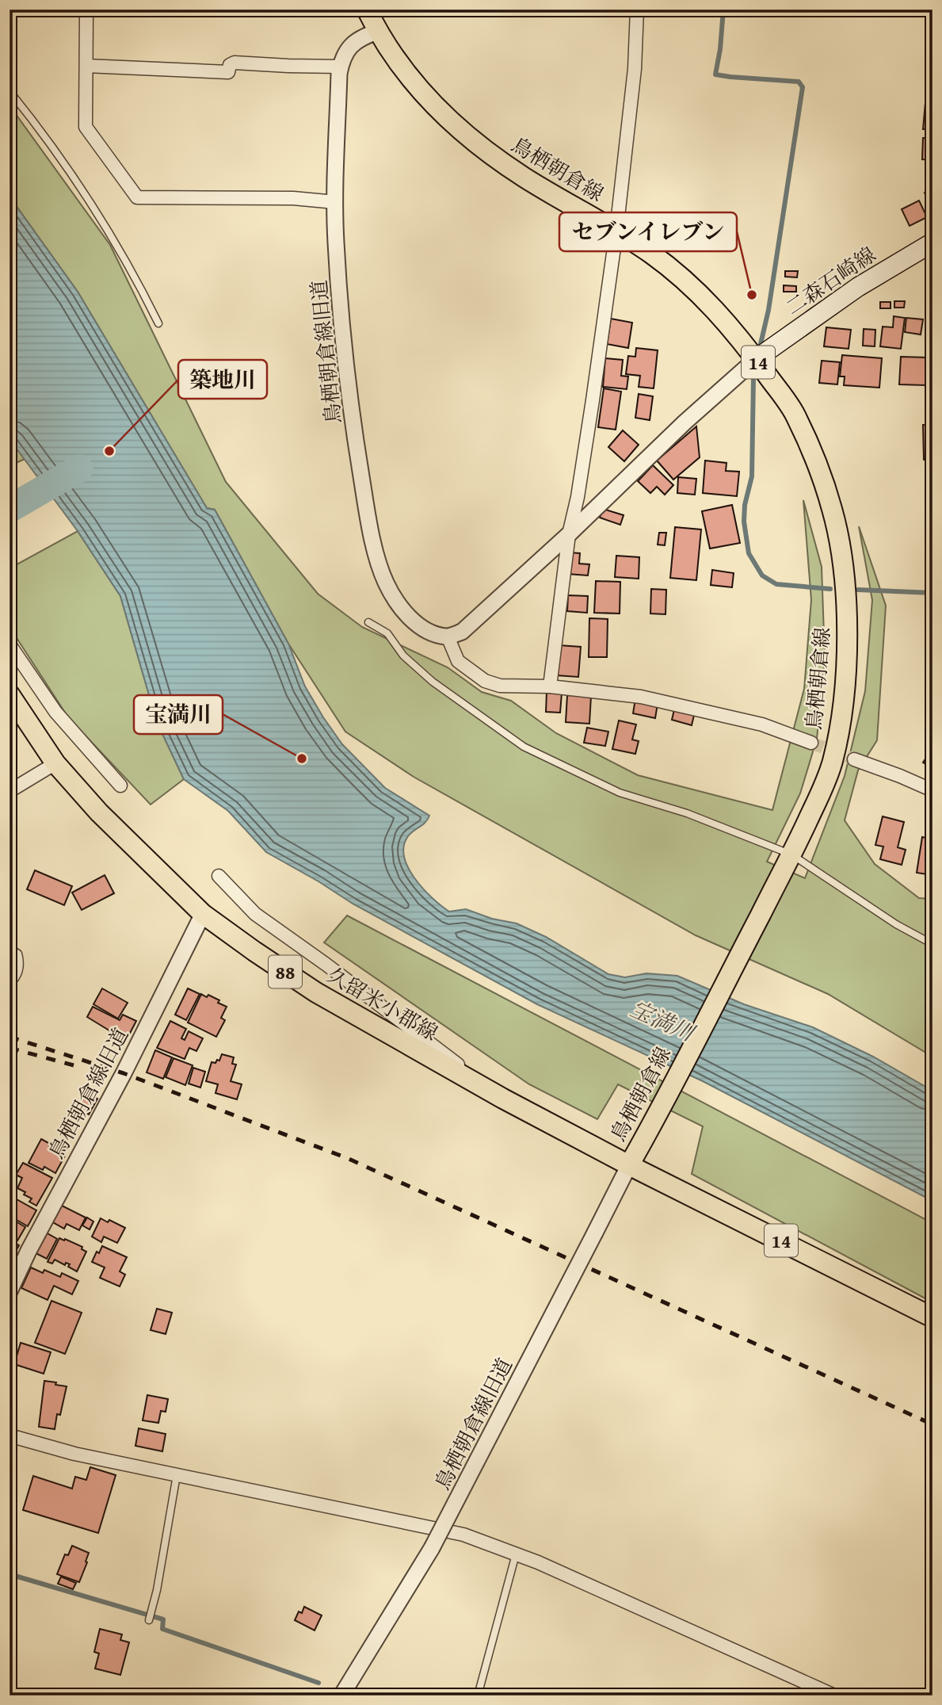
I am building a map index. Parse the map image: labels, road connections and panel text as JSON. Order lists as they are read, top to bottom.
{
  "streets": {
    "main road": [
      "鳥栖朝倉線",
      "二森石崎線",
      "14",
      "88",
      "久留米小郡線"
    ],
    "street": ["鳥栖朝倉線旧道"]
  },
  "crossings": [
    ["鳥栖朝倉線", "二森石崎線"],
    ["鳥栖朝倉線", "鳥栖朝倉線旧道"],
    ["鳥栖朝倉線", "久留米小郡線"],
    ["鳥栖朝倉線旧道", "久留米小郡線"]
  ],
  "water": ["宝満川"],
  "places": ["セブンイレブン", "築地川", "宝満川"]
}
